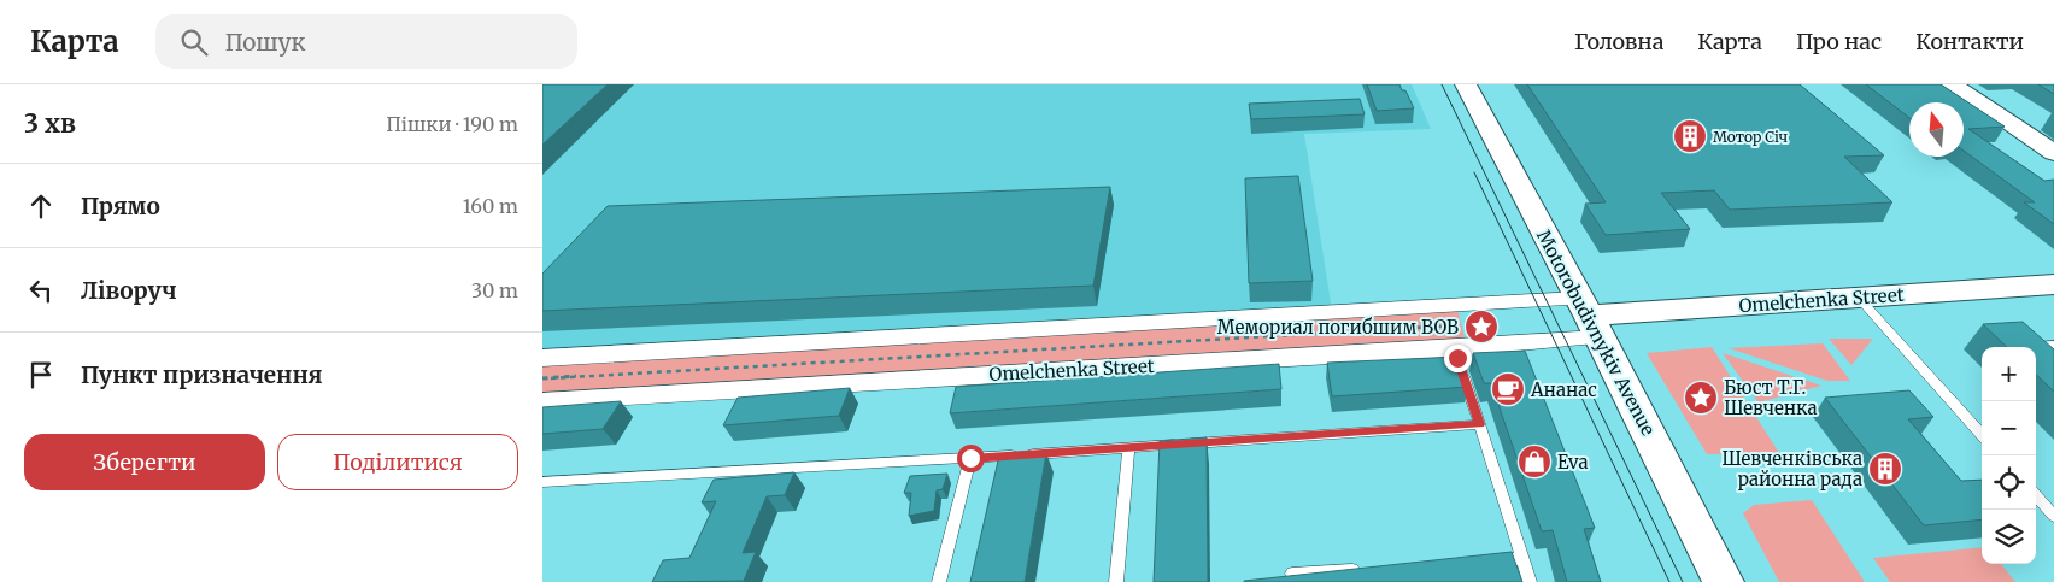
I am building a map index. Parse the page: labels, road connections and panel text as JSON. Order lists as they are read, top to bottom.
{
  "streets": {
    "main road": ["Omelchenka Street", "Motorobudivnykiv Avenue"]
  },
  "crossings": [
    ["Omelchenka Street", "Motorobudivnykiv Avenue"]
  ],
  "places": {
    "building": ["Мотор Січ", "Шевченківська районна рада"],
    "place": ["Мемориал погибшим ВОВ", "Бюст Т.Г. Шевченка"],
    "cafe": ["Ананас"],
    "shop": ["Eva"]
  },
  "north": "top",
  "page": {
    "header": "Карта",
    "search": "Пошук",
    "nav": [
      "Головна",
      "Карта",
      "Про нас",
      "Контакти"
    ],
    "heading": ["3 хв", "Пішки · 190 m"],
    "list": [
      ["Прямо", "160 m"],
      ["Ліворуч", "30 m"],
      "Пункт призначення"
    ],
    "map_buttons": ["+", "−"],
    "buttons": ["Зберегти", "Поділитися"]
  }
}
